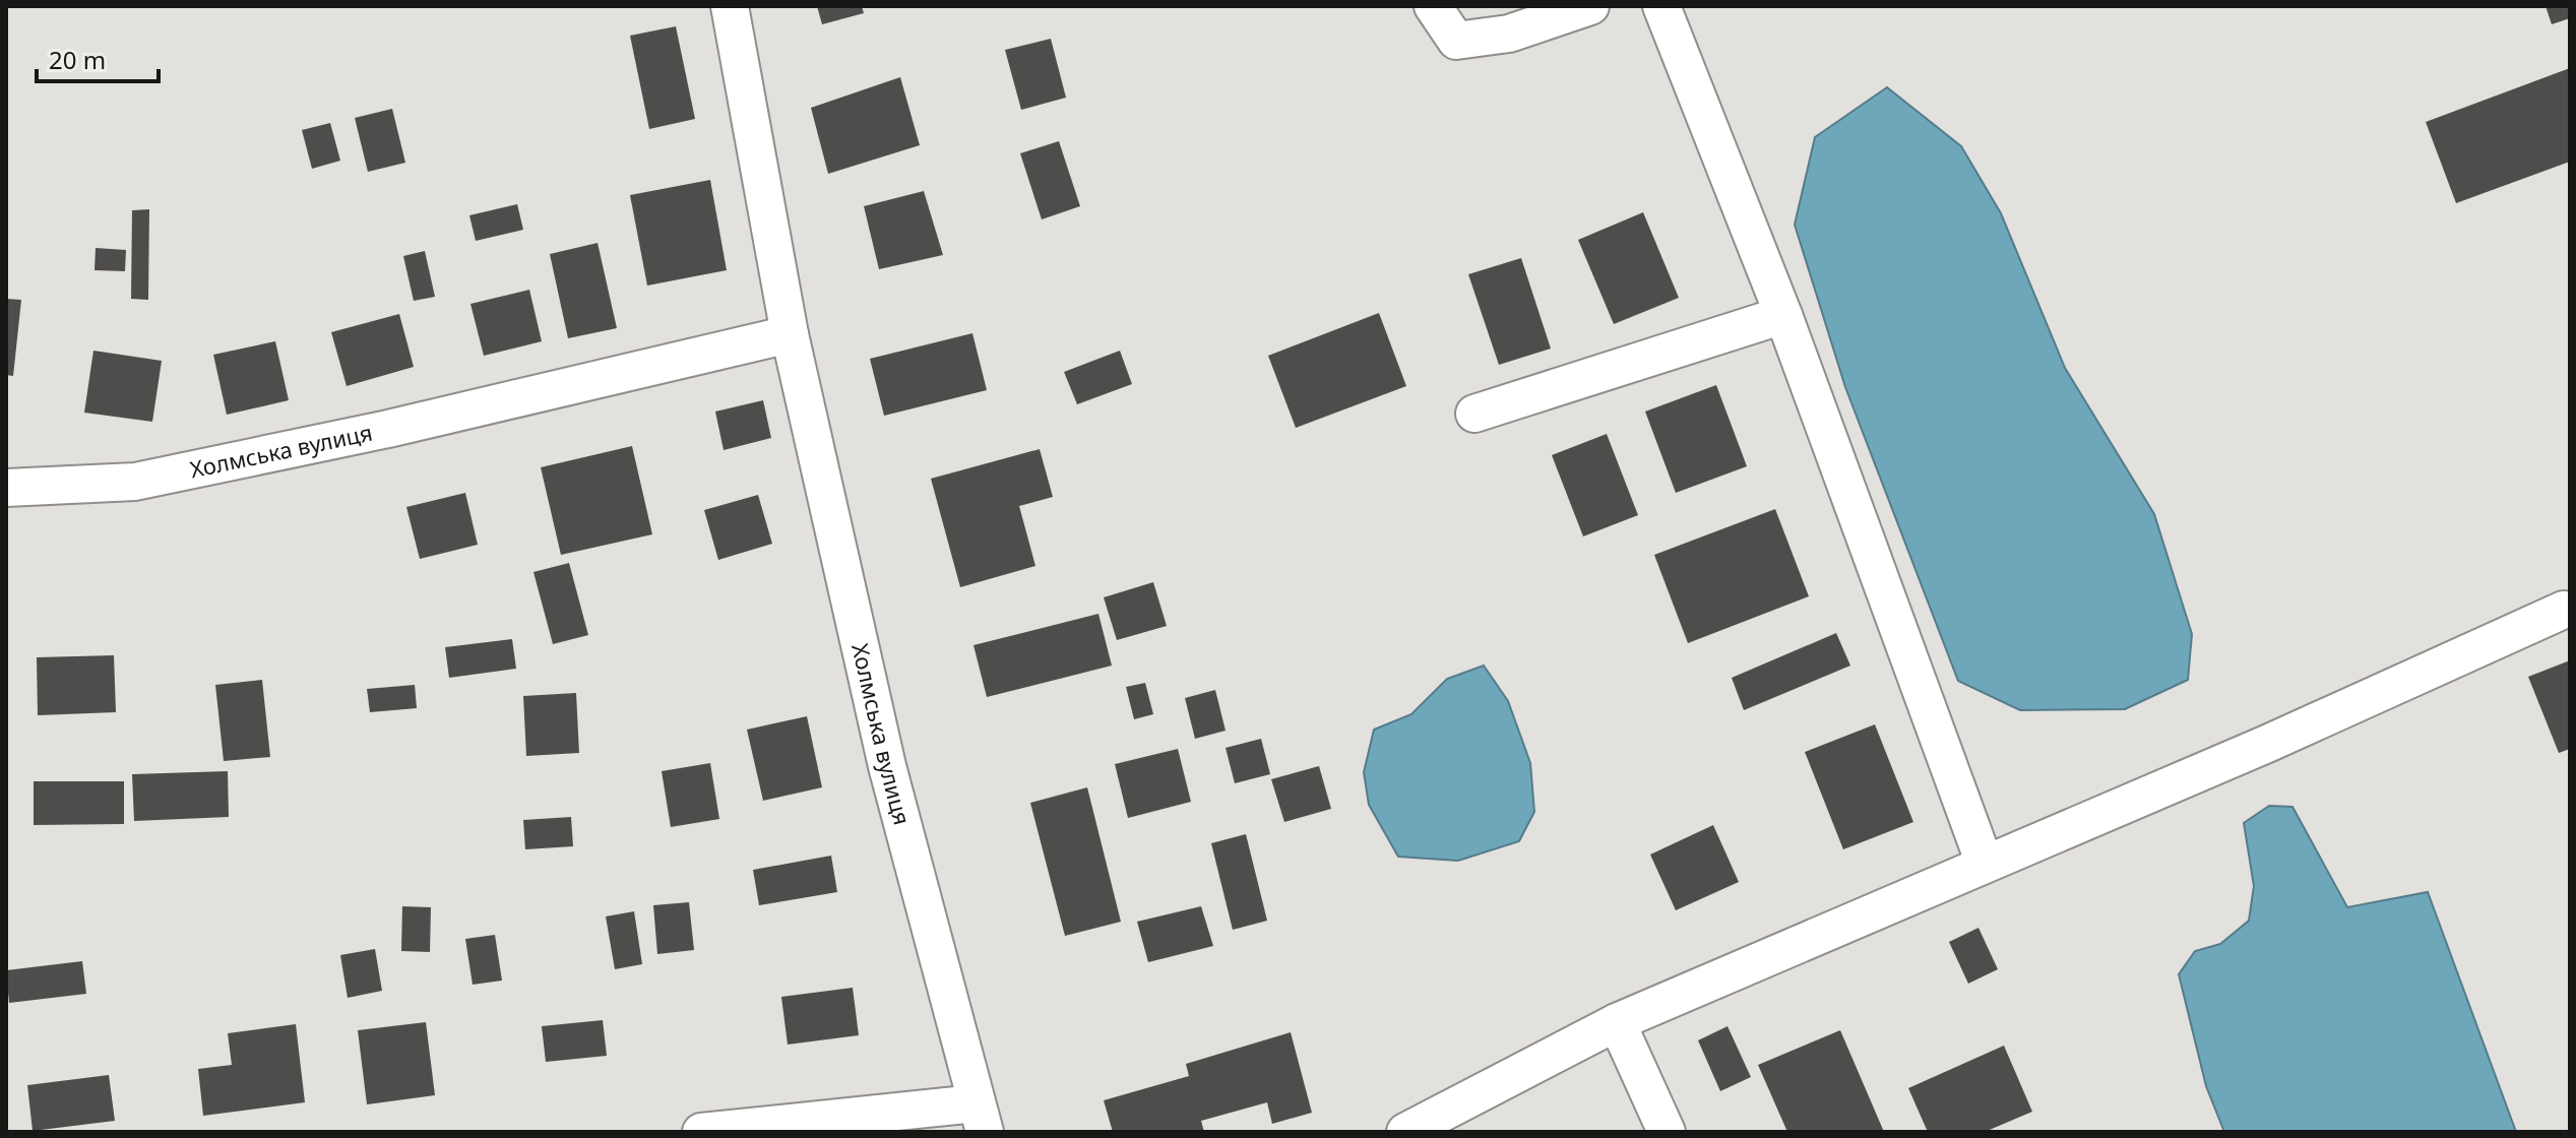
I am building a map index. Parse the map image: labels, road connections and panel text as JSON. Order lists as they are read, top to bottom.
{
  "streets": {
    "street": ["Холмська вулиця"]
  },
  "scale_bar": "20 m"
}
